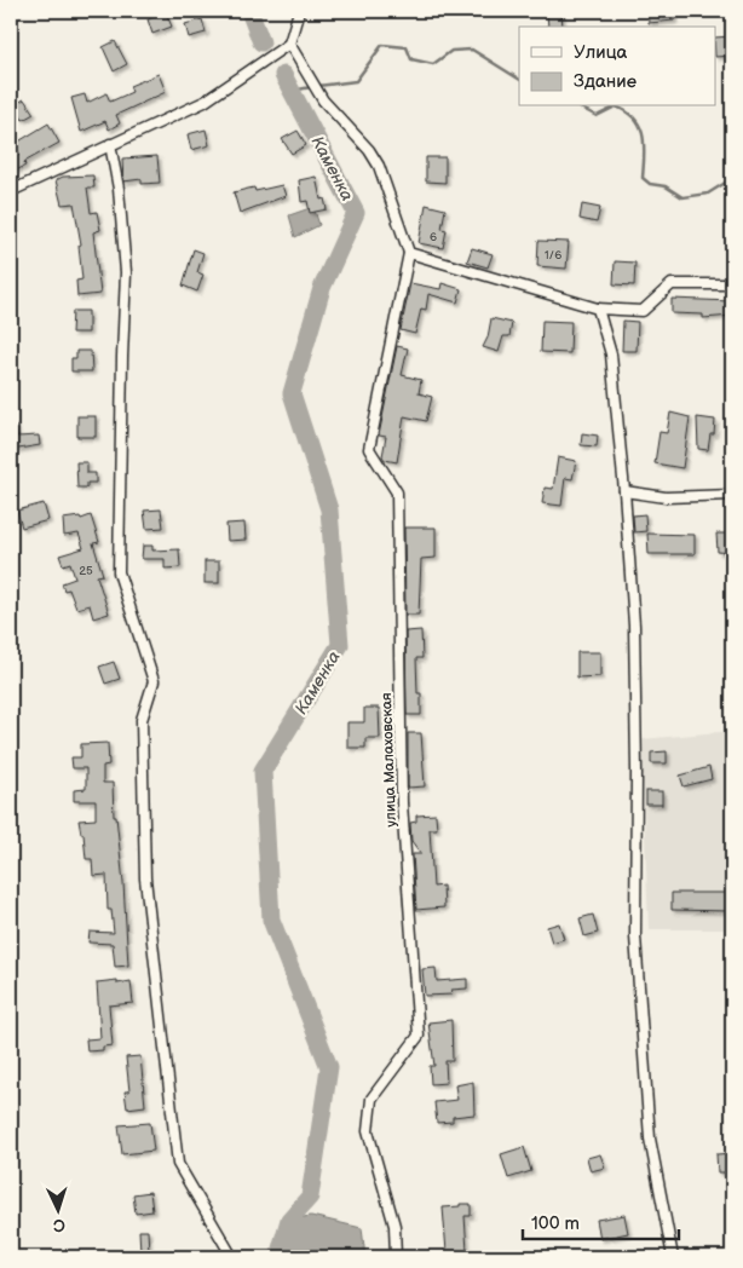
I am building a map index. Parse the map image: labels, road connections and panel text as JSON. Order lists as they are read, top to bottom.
{
  "streets": {
    "street": ["улица Малаховская"]
  },
  "water": ["Каменка"],
  "house_numbers": ["6", "1/6", "25"],
  "legend": ["Улица", "Здание"],
  "scale_bar": "100 m",
  "north": "bottom"
}
